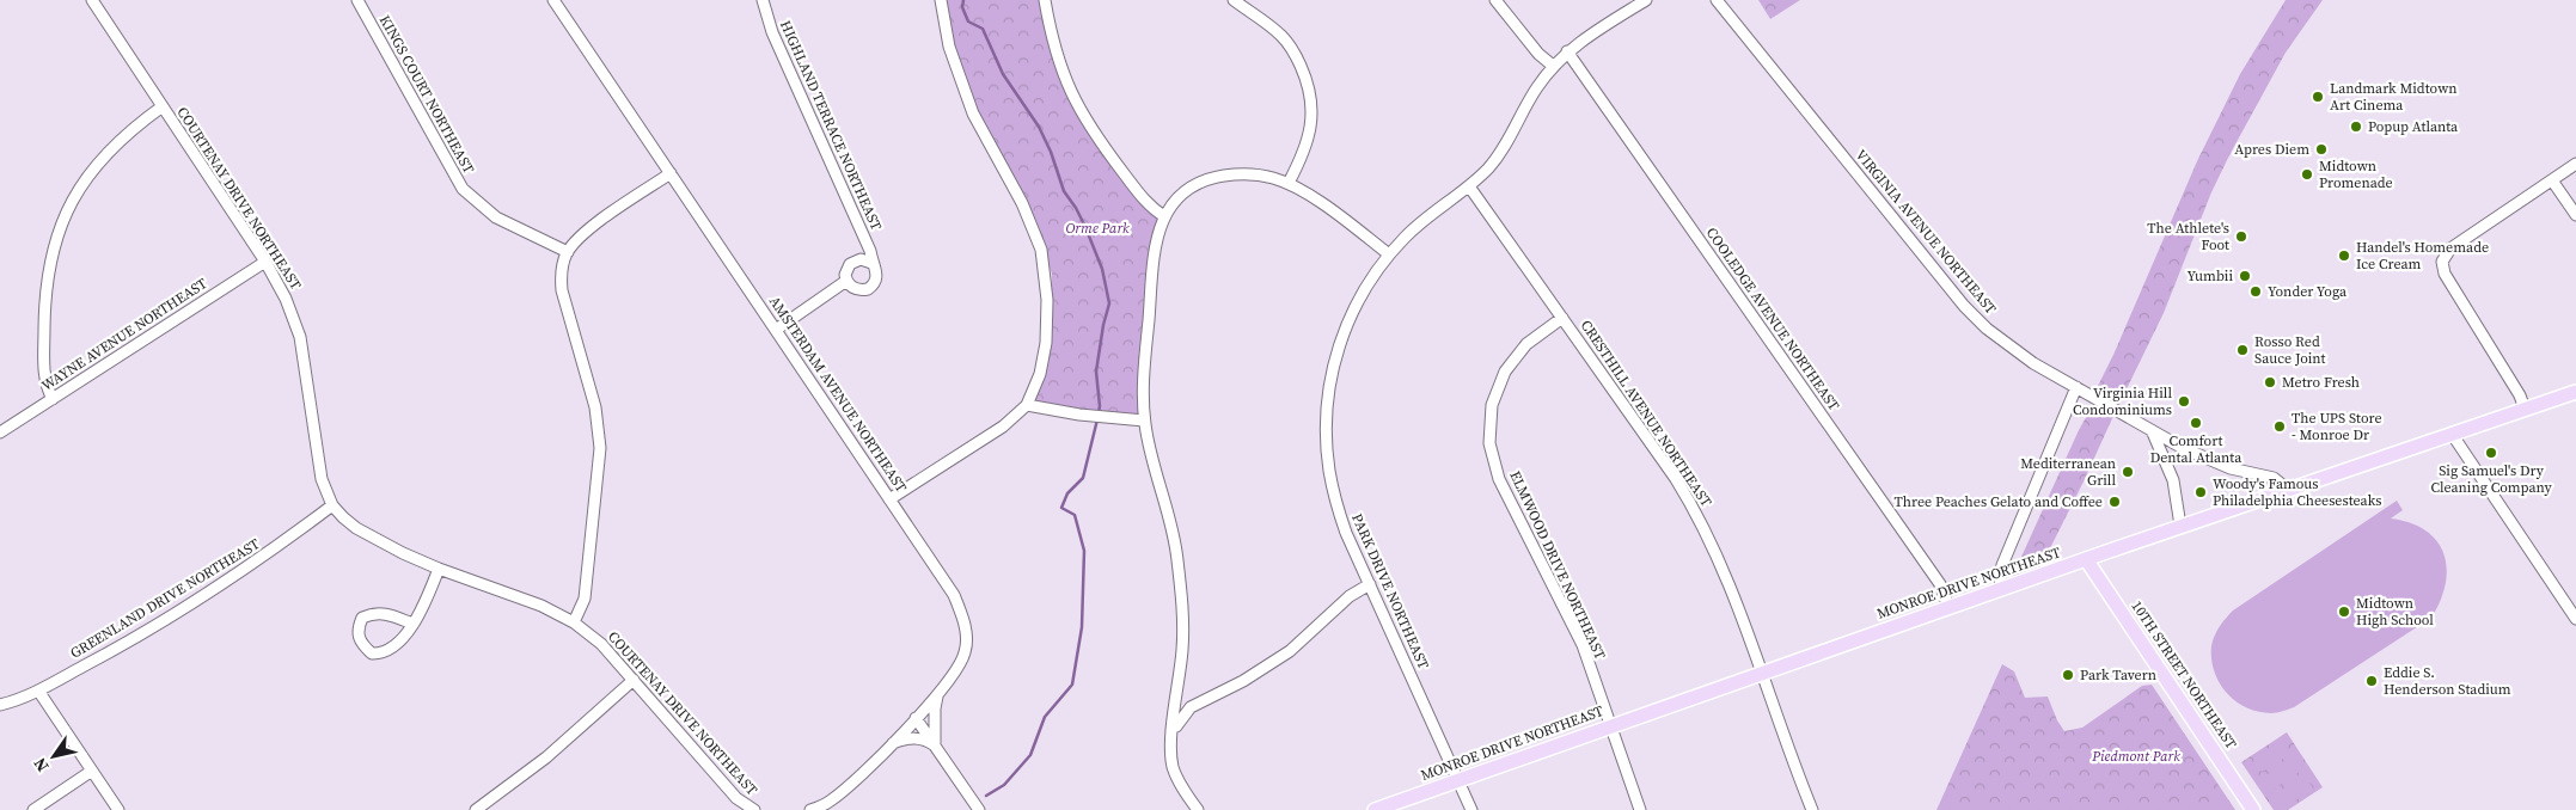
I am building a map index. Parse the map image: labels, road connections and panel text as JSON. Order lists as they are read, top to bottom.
{
  "streets": {
    "main road": ["MONROE DRIVE NORTHEAST", "10TH STREET NORTHEAST"],
    "street": [
      "KINGS COURT NORTHEAST",
      "HIGHLAND TERRACE NORTHEAST",
      "COURTENAY DRIVE NORTHEAST",
      "VIRGINIA AVENUE NORTHEAST",
      "COOLEDGE AVENUE NORTHEAST",
      "WAYNE AVENUE NORTHEAST",
      "AMSTERDAM AVENUE NORTHEAST",
      "CRESTHILL AVENUE NORTHEAST",
      "ELMWOOD DRIVE NORTHEAST",
      "PARK DRIVE NORTHEAST",
      "GREENLAND DRIVE NORTHEAST"
    ]
  },
  "crossings": [
    ["COURTENAY DRIVE NORTHEAST", "WAYNE AVENUE NORTHEAST"],
    ["COURTENAY DRIVE NORTHEAST", "GREENLAND DRIVE NORTHEAST"],
    ["VIRGINIA AVENUE NORTHEAST", "MONROE DRIVE NORTHEAST"],
    ["COOLEDGE AVENUE NORTHEAST", "MONROE DRIVE NORTHEAST"],
    ["COOLEDGE AVENUE NORTHEAST", "PARK DRIVE NORTHEAST"],
    ["CRESTHILL AVENUE NORTHEAST", "ELMWOOD DRIVE NORTHEAST"],
    ["CRESTHILL AVENUE NORTHEAST", "MONROE DRIVE NORTHEAST"],
    ["CRESTHILL AVENUE NORTHEAST", "PARK DRIVE NORTHEAST"],
    ["ELMWOOD DRIVE NORTHEAST", "MONROE DRIVE NORTHEAST"],
    ["MONROE DRIVE NORTHEAST", "PARK DRIVE NORTHEAST"],
    ["MONROE DRIVE NORTHEAST", "10TH STREET NORTHEAST"]
  ],
  "parks": ["Orme Park", "Piedmont Park"],
  "places": [
    "Landmark Midtown Art Cinema",
    "Popup Atlanta",
    "Apres Diem",
    "Midtown Promenade",
    "The Athlete's Foot",
    "Handel's Homemade Ice Cream",
    "Yumbii",
    "Yonder Yoga",
    "Rosso Red Sauce Joint",
    "Metro Fresh",
    "Virginia Hill Condominiums",
    "Comfort Dental Atlanta",
    "The UPS Store - Monroe Dr",
    "Sig Samuel's Dry Cleaning Company",
    "Mediterranean Grill",
    "Woody's Famous Philadelphia Cheesesteaks",
    "Three Peaches Gelato and Coffee",
    "Midtown High School",
    "Park Tavern",
    "Eddie S. Henderson Stadium"
  ],
  "north": "bottom left"
}
